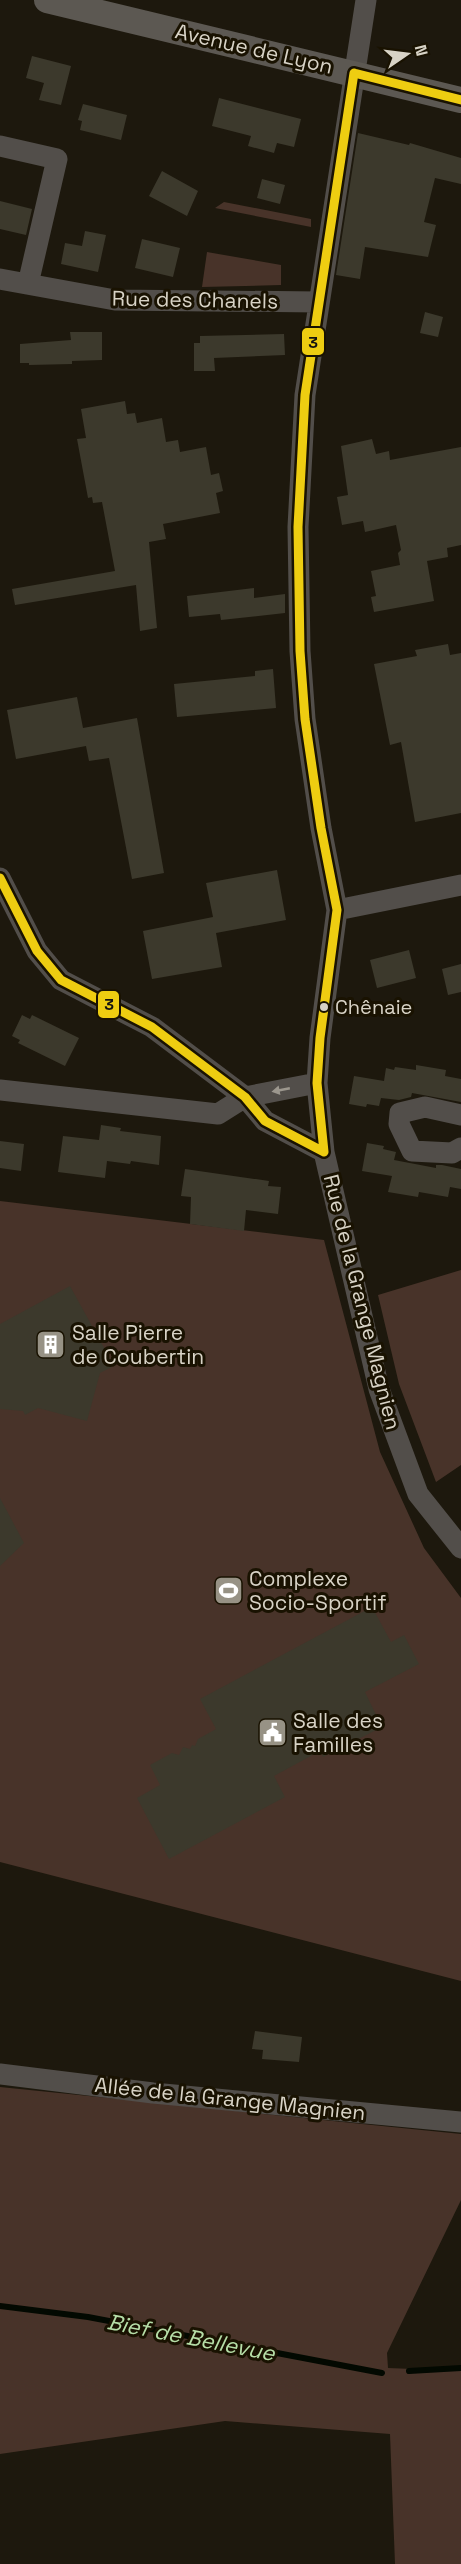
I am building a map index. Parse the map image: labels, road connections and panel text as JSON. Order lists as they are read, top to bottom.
{
  "streets": {
    "main road": ["Avenue de Lyon"],
    "street": ["Rue des Chanels", "Rue de la Grange Magnien", "Allée de la Grange Magnien"]
  },
  "crossings": [
    ["Avenue de Lyon", "Rue de la Grange Magnien"],
    ["Rue des Chanels", "Rue de la Grange Magnien"]
  ],
  "water": ["Bief de Bellevue"],
  "places": {
    "other": ["Chênaie"],
    "building": ["Salle Pierre de Coubertin"],
    "sports": ["Complexe Socio-Sportif"],
    "public building": ["Salle des Familles"]
  },
  "lines": ["transit line 3"],
  "north": "right"
}
